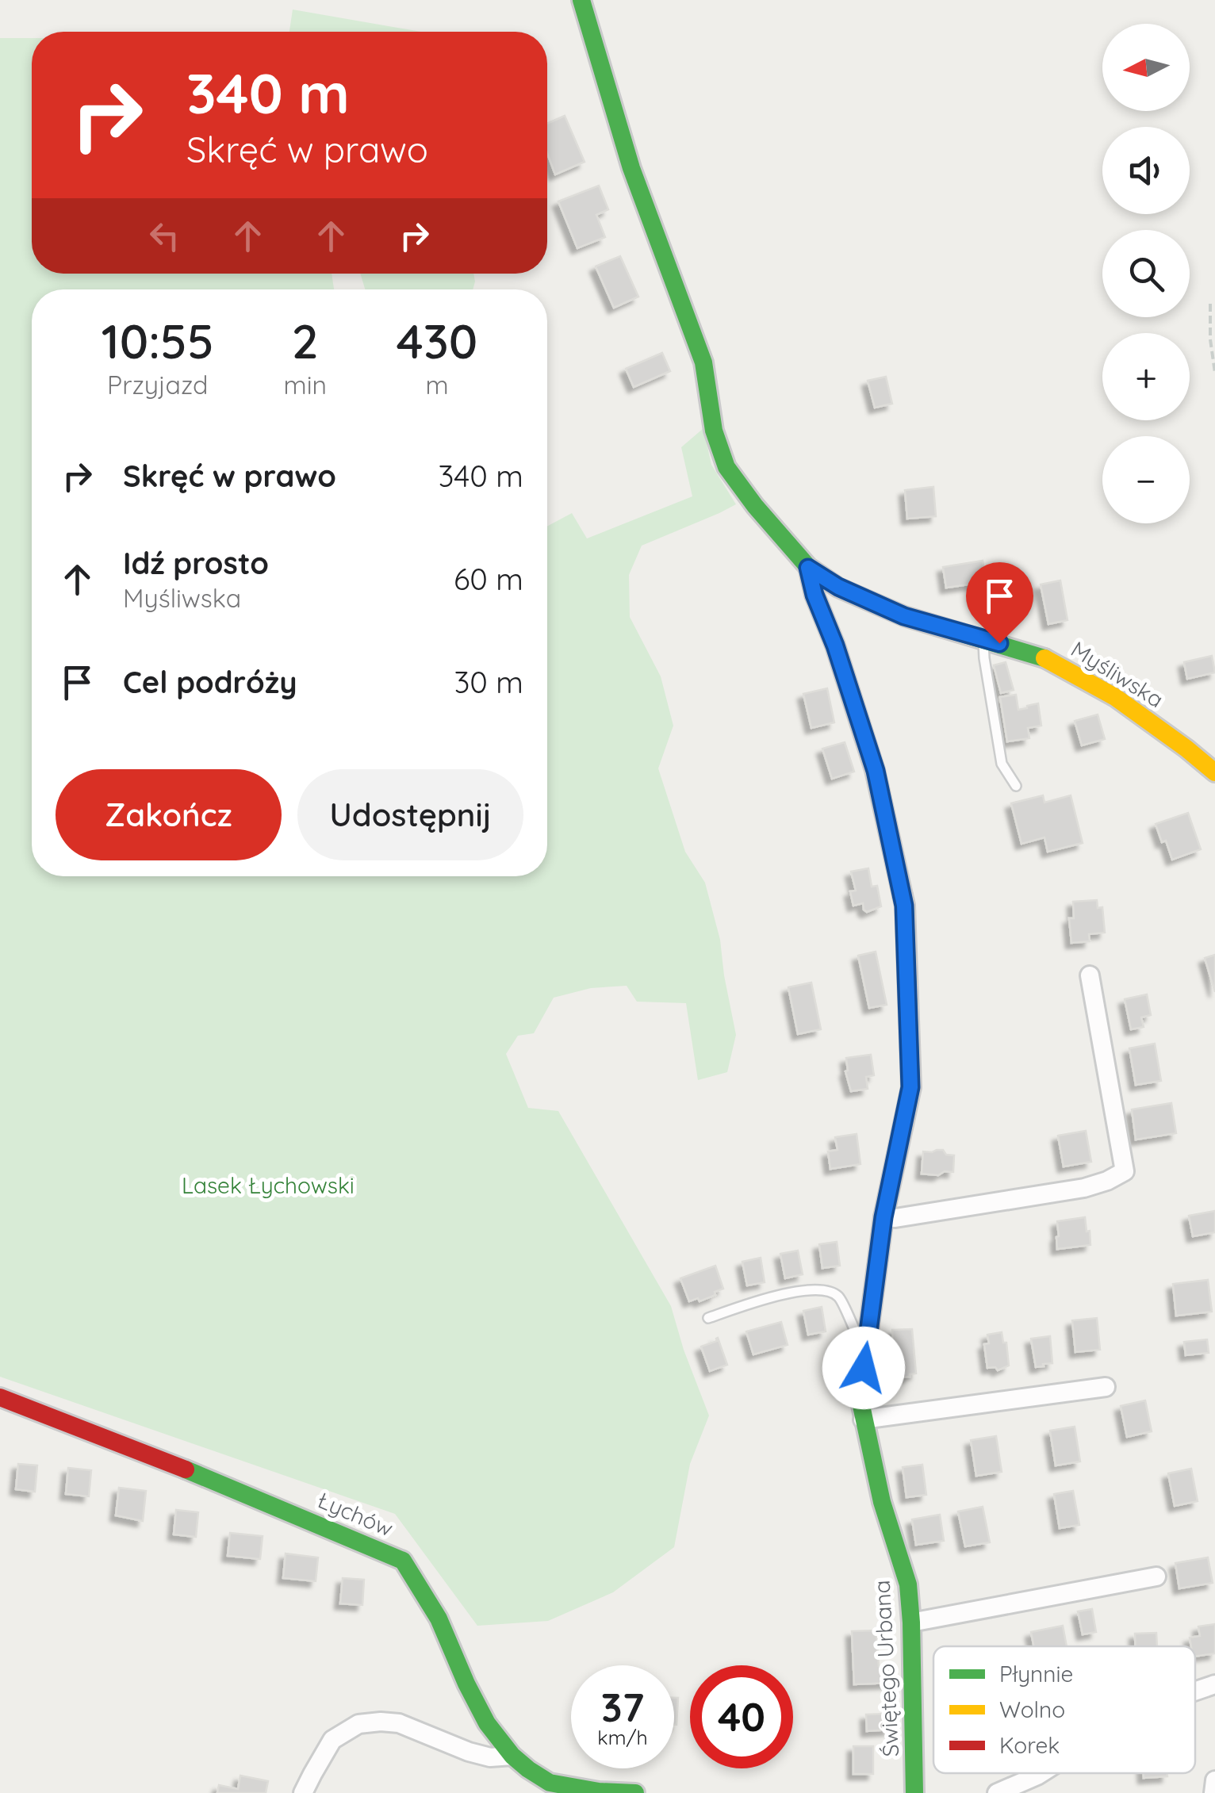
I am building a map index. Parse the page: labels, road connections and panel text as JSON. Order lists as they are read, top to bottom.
{
  "streets": {
    "street": ["Myśliwska", "Łychów", "Świętego Urbana"]
  },
  "crossings": [
    ["Myśliwska", "Świętego Urbana"]
  ],
  "parks": ["Lasek Łychowski"],
  "legend": ["Płynnie", "Wolno", "Korek"],
  "north": "left",
  "page": {
    "map_buttons": ["+", "−"],
    "turn": ["340 m", "Skręć w prawo"],
    "eta": [
      "10:55",
      "Przyjazd",
      "2",
      "min",
      "430",
      "m"
    ],
    "list": [
      {
        "name": "Skręć w prawo",
        "value": "340 m"
      },
      {
        "name": "Idź prosto",
        "note": "Myśliwska",
        "value": "60 m"
      },
      {
        "name": "Cel podróży",
        "value": "30 m"
      }
    ],
    "buttons": ["Zakończ", "Udostępnij"],
    "speed": "37 km/h",
    "limit": "40"
  }
}
